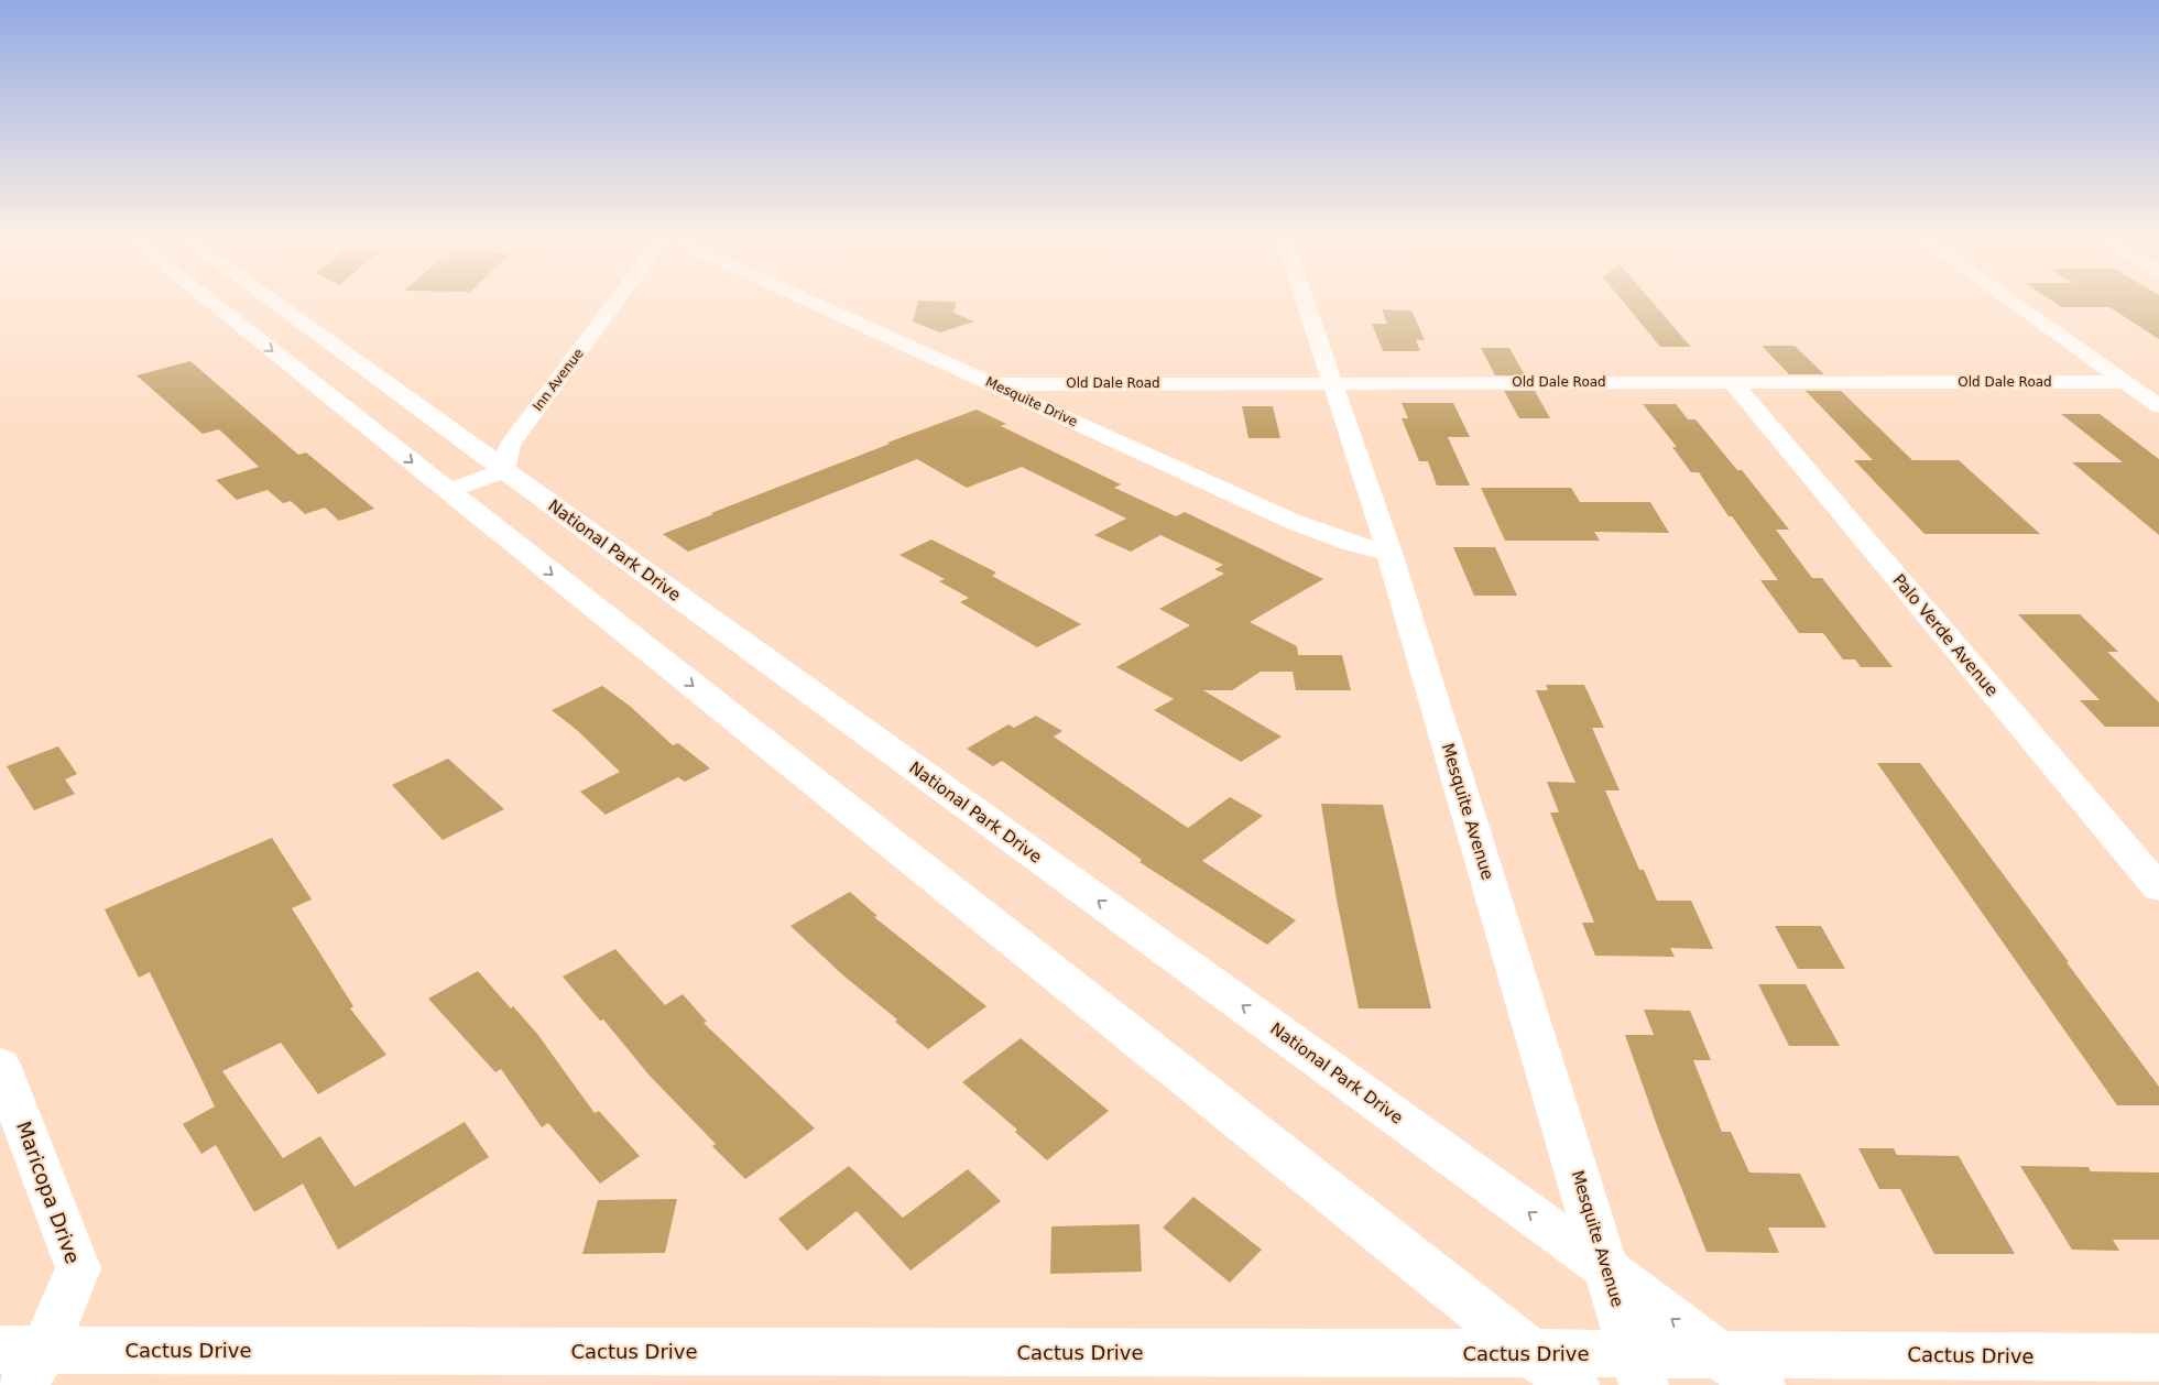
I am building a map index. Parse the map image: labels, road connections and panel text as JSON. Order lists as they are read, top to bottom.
{
  "streets": {
    "street": [
      "Inn Avenue",
      "Old Dale Road",
      "Mesquite Drive",
      "National Park Drive",
      "Palo Verde Avenue",
      "Mesquite Avenue",
      "Maricopa Drive",
      "Cactus Drive"
    ]
  },
  "crossings": [
    ["Inn Avenue", "National Park Drive"],
    ["Old Dale Road", "Mesquite Drive"],
    ["Old Dale Road", "Palo Verde Avenue"],
    ["Old Dale Road", "Mesquite Avenue"],
    ["Mesquite Drive", "Mesquite Avenue"],
    ["National Park Drive", "Mesquite Avenue"],
    ["National Park Drive", "Cactus Drive"],
    ["Mesquite Avenue", "Cactus Drive"],
    ["Maricopa Drive", "Cactus Drive"]
  ]
}
